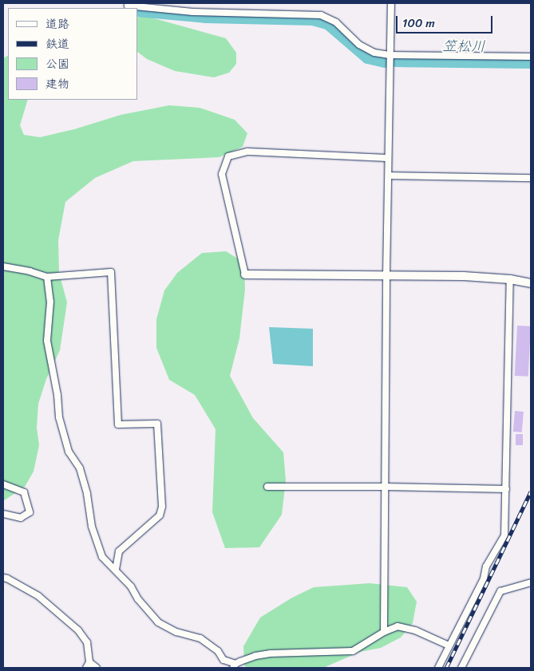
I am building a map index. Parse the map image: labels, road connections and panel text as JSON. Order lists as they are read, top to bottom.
{
  "water": ["笠松川"],
  "legend": [
    "道路",
    "鉄道",
    "公園",
    "建物"
  ],
  "scale_bar": "100 m"
}
